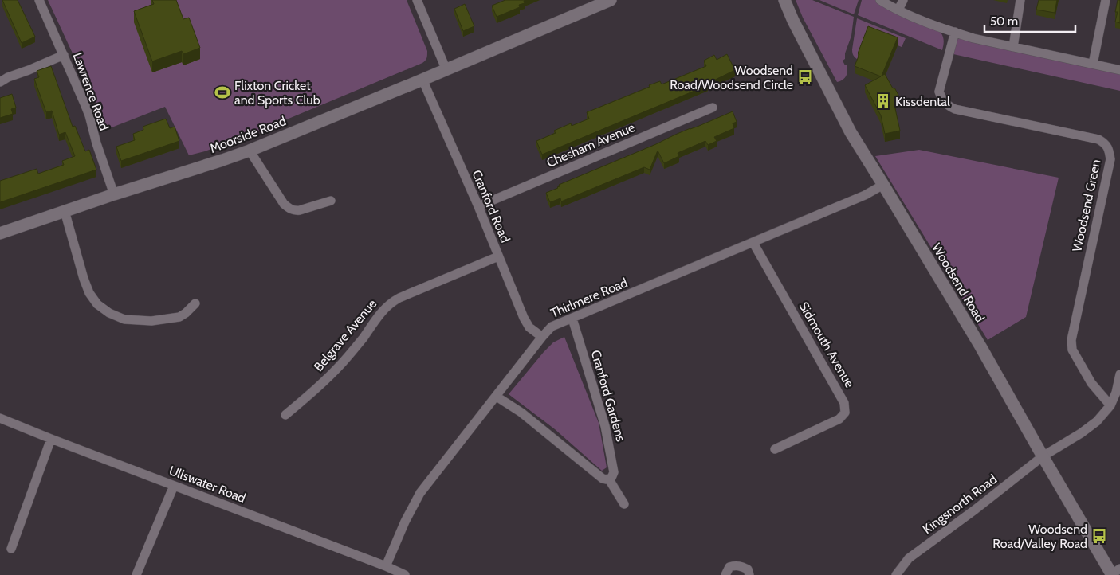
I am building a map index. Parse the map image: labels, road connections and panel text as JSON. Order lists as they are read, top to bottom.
{
  "streets": {
    "street": [
      "Lawrence Road",
      "Moorside Road",
      "Chesham Avenue",
      "Woodsend Green",
      "Cranford Road",
      "Woodsend Road",
      "Thirlmere Road",
      "Belgrave Avenue",
      "Sidmouth Avenue",
      "Cranford Gardens",
      "Ullswater Road",
      "Kingsnorth Road"
    ]
  },
  "crossings": [
    ["Lawrence Road", "Moorside Road"],
    ["Moorside Road", "Cranford Road"],
    ["Chesham Avenue", "Cranford Road"],
    ["Woodsend Green", "Kingsnorth Road"],
    ["Cranford Road", "Thirlmere Road"],
    ["Cranford Road", "Belgrave Avenue"],
    ["Woodsend Road", "Thirlmere Road"],
    ["Woodsend Road", "Kingsnorth Road"],
    ["Thirlmere Road", "Sidmouth Avenue"],
    ["Thirlmere Road", "Cranford Gardens"],
    ["Thirlmere Road", "Ullswater Road"]
  ],
  "places": {
    "bus stop": ["Woodsend Road/Woodsend Circle", "Woodsend Road/Valley Road"],
    "sports": ["Flixton Cricket and Sports Club"],
    "building": ["Kissdental"]
  },
  "scale_bar": "50 m"
}
